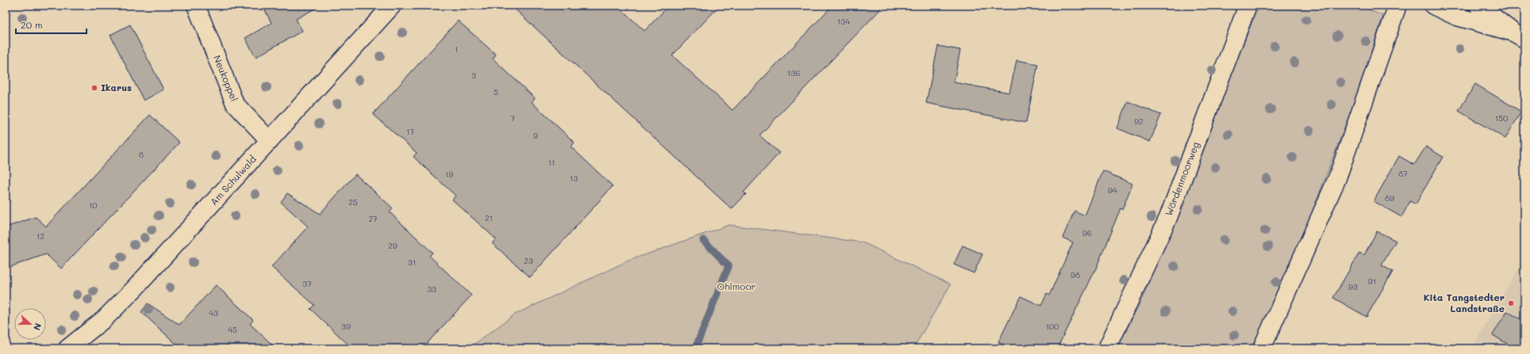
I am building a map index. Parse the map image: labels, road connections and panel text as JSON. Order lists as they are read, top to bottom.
{
  "streets": {
    "street": ["Neukoppel", "Wördenmoorweg", "Am Schulwald"]
  },
  "crossings": [
    ["Neukoppel", "Am Schulwald"]
  ],
  "parks": ["Ohlmoor"],
  "places": ["Ikarus", "Kita Tangstedter Landstraße"],
  "house_numbers": [
    "134",
    "1",
    "136",
    "3",
    "5",
    "7",
    "150",
    "92",
    "17",
    "9",
    "8",
    "11",
    "87",
    "19",
    "13",
    "94",
    "89",
    "25",
    "10",
    "21",
    "27",
    "96",
    "12",
    "29",
    "23",
    "31",
    "98",
    "91",
    "37",
    "93",
    "33",
    "43",
    "39",
    "100",
    "45"
  ],
  "scale_bar": "20 m",
  "north": "right"
}
